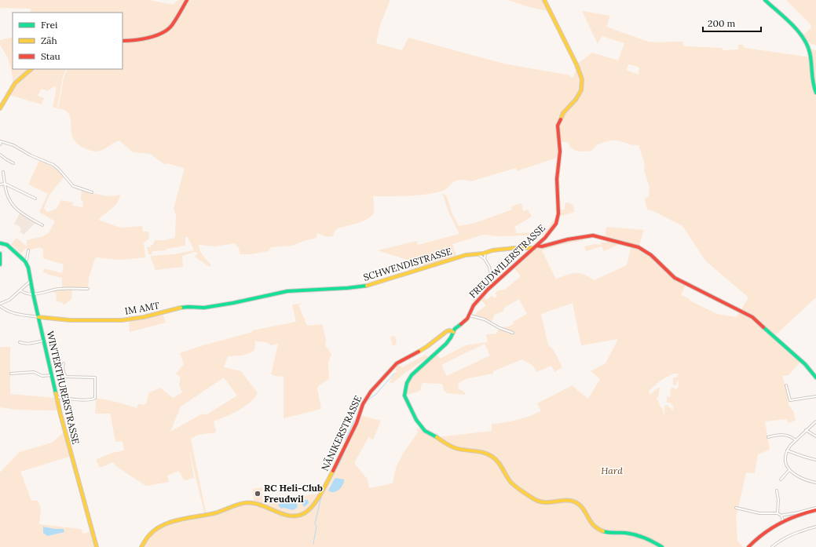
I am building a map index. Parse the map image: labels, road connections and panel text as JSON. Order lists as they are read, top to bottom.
{
  "streets": {
    "street": [
      "FREUDWILERSTRASSE",
      "SCHWENDISTRASSE",
      "IM AMT",
      "WINTERTHURERSTRASSE",
      "NÄNIKERSTRASSE"
    ]
  },
  "crossings": [
    ["FREUDWILERSTRASSE", "SCHWENDISTRASSE"],
    ["FREUDWILERSTRASSE", "NÄNIKERSTRASSE"],
    ["SCHWENDISTRASSE", "IM AMT"],
    ["IM AMT", "WINTERTHURERSTRASSE"]
  ],
  "parks": ["Hard"],
  "places": ["RC Heli-Club Freudwil"],
  "legend": ["Frei", "Zäh", "Stau"],
  "scale_bar": "200 m"
}
